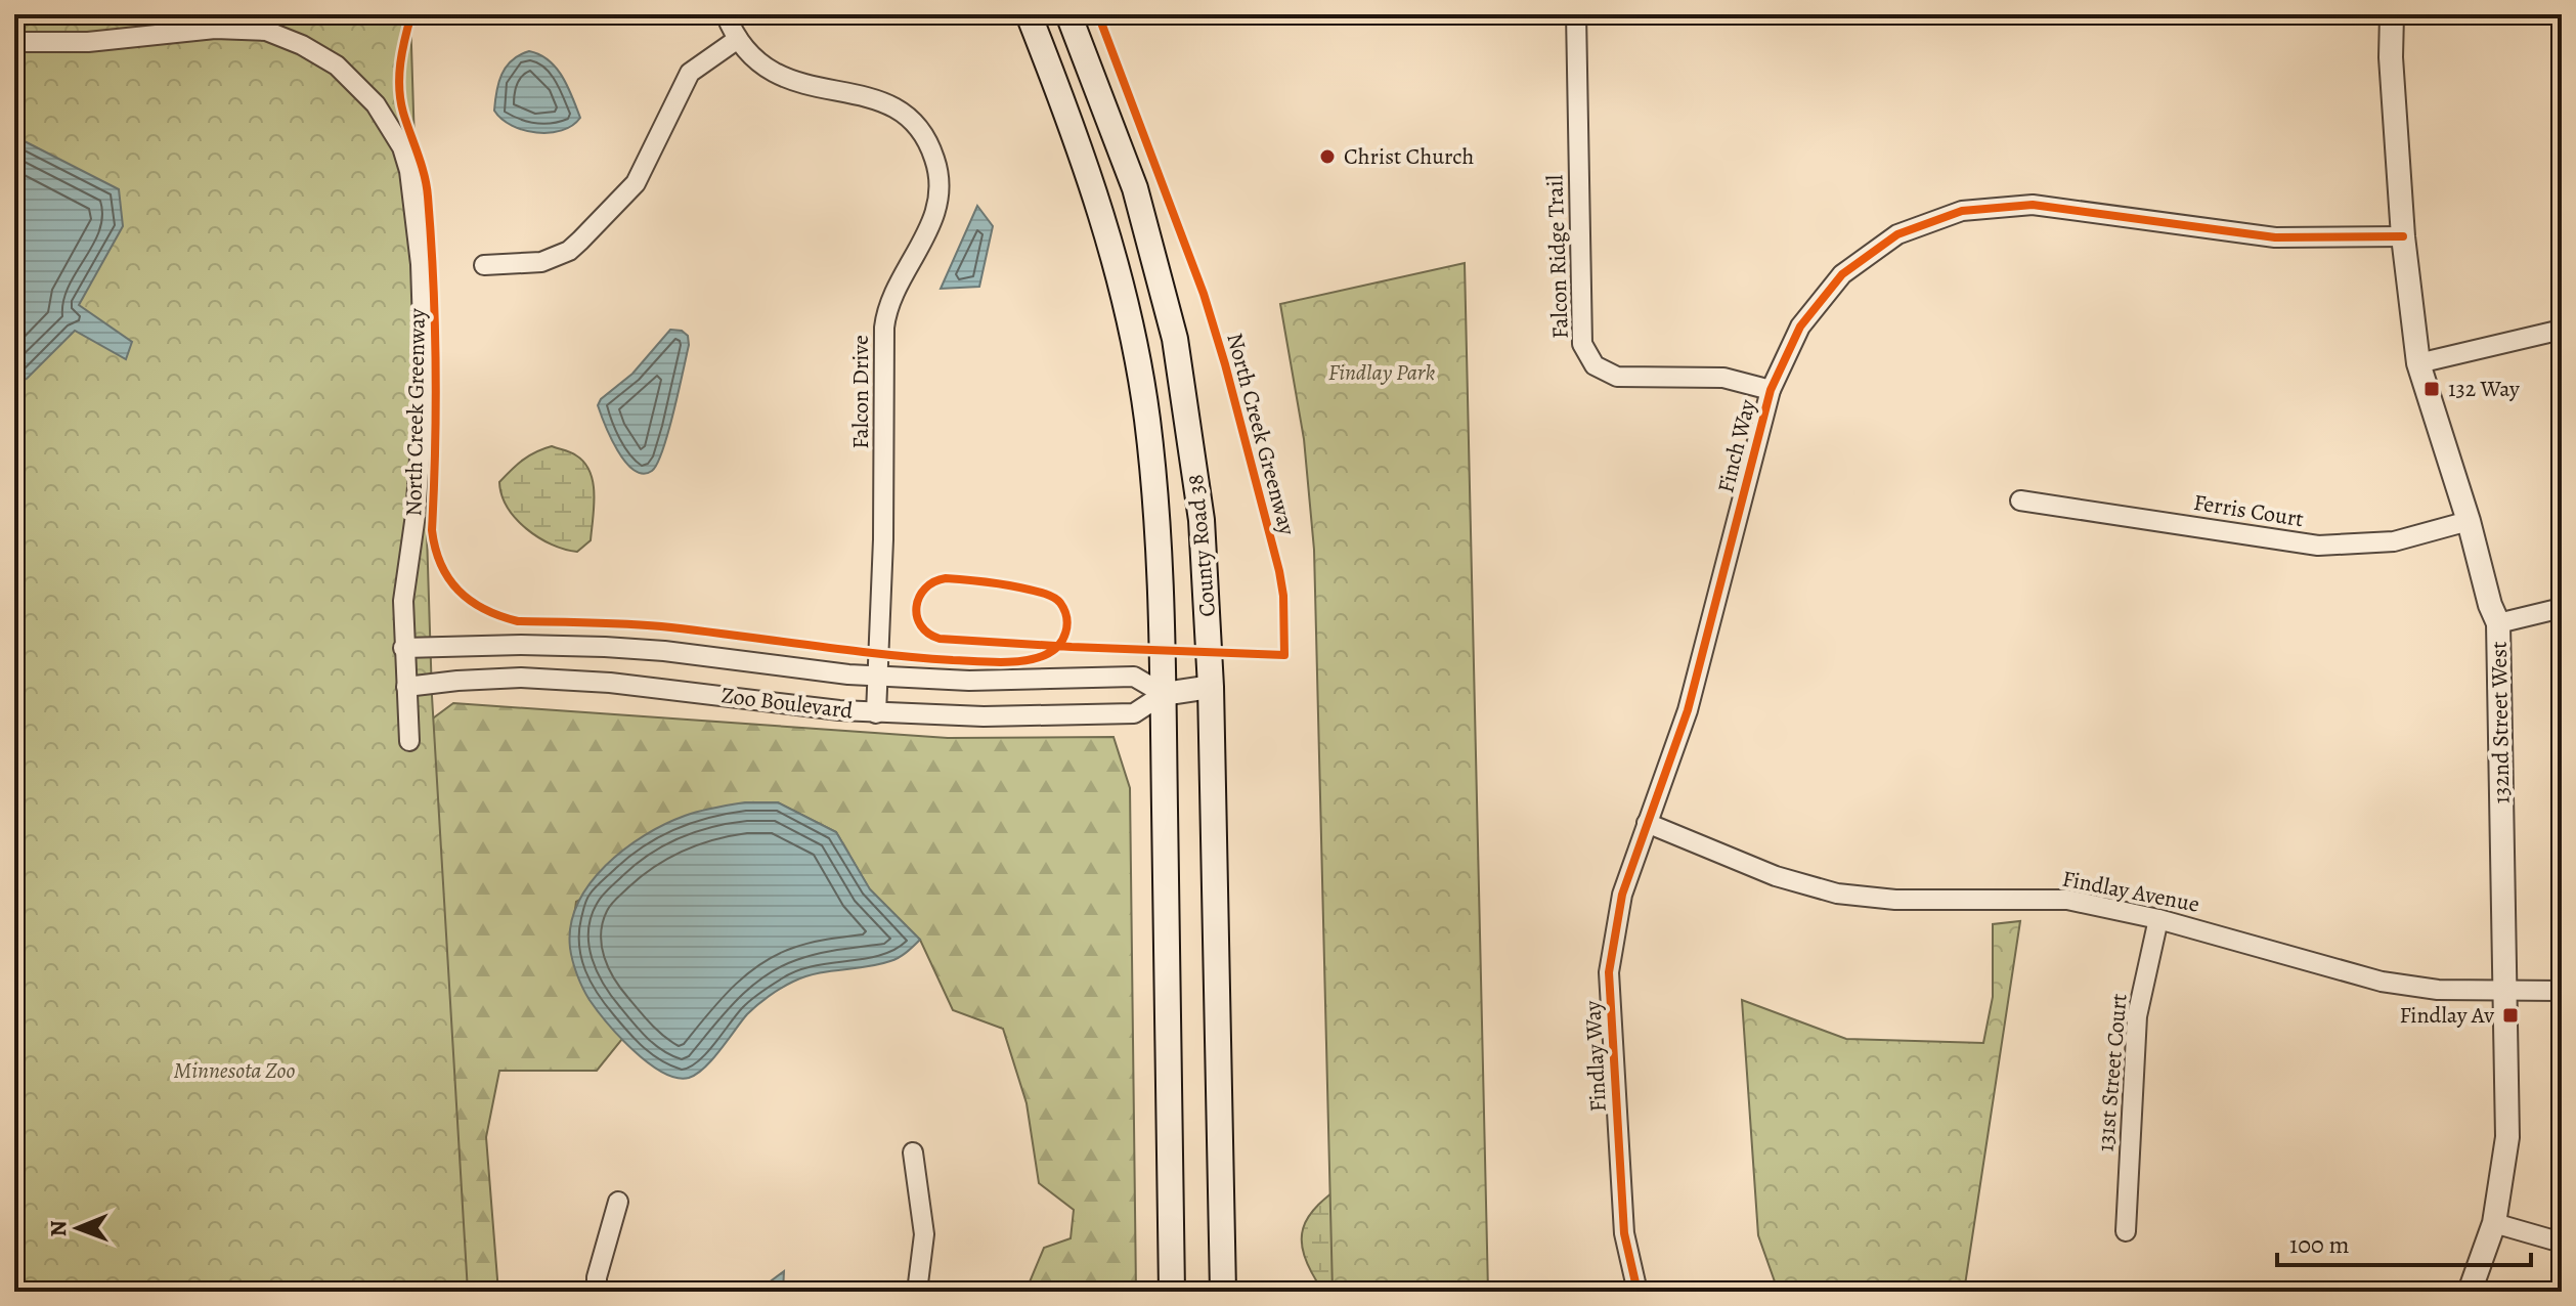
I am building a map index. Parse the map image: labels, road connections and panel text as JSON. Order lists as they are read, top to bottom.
{
  "streets": {
    "main road": ["County Road 38"],
    "street": [
      "Falcon Ridge Trail",
      "Falcon Drive",
      "Finch Way",
      "Ferris Court",
      "Zoo Boulevard",
      "132nd Street West",
      "Findlay Avenue",
      "Findlay Way",
      "131st Street Court"
    ],
    "cycle path": ["North Creek Greenway"]
  },
  "crossings": [
    ["Falcon Ridge Trail", "Finch Way"],
    ["Falcon Drive", "Zoo Boulevard"],
    ["Finch Way", "132nd Street West"],
    ["Finch Way", "Findlay Avenue"],
    ["Finch Way", "Findlay Way"],
    ["Ferris Court", "132nd Street West"],
    ["County Road 38", "Zoo Boulevard"],
    ["132nd Street West", "Findlay Avenue"],
    ["Findlay Avenue", "Findlay Way"],
    ["Findlay Avenue", "131st Street Court"]
  ],
  "parks": ["Findlay Park", "Minnesota Zoo"],
  "places": {
    "other": ["Christ Church"],
    "transit": ["132 Way", "Findlay Av"]
  },
  "scale_bar": "100 m",
  "north": "left"
}
